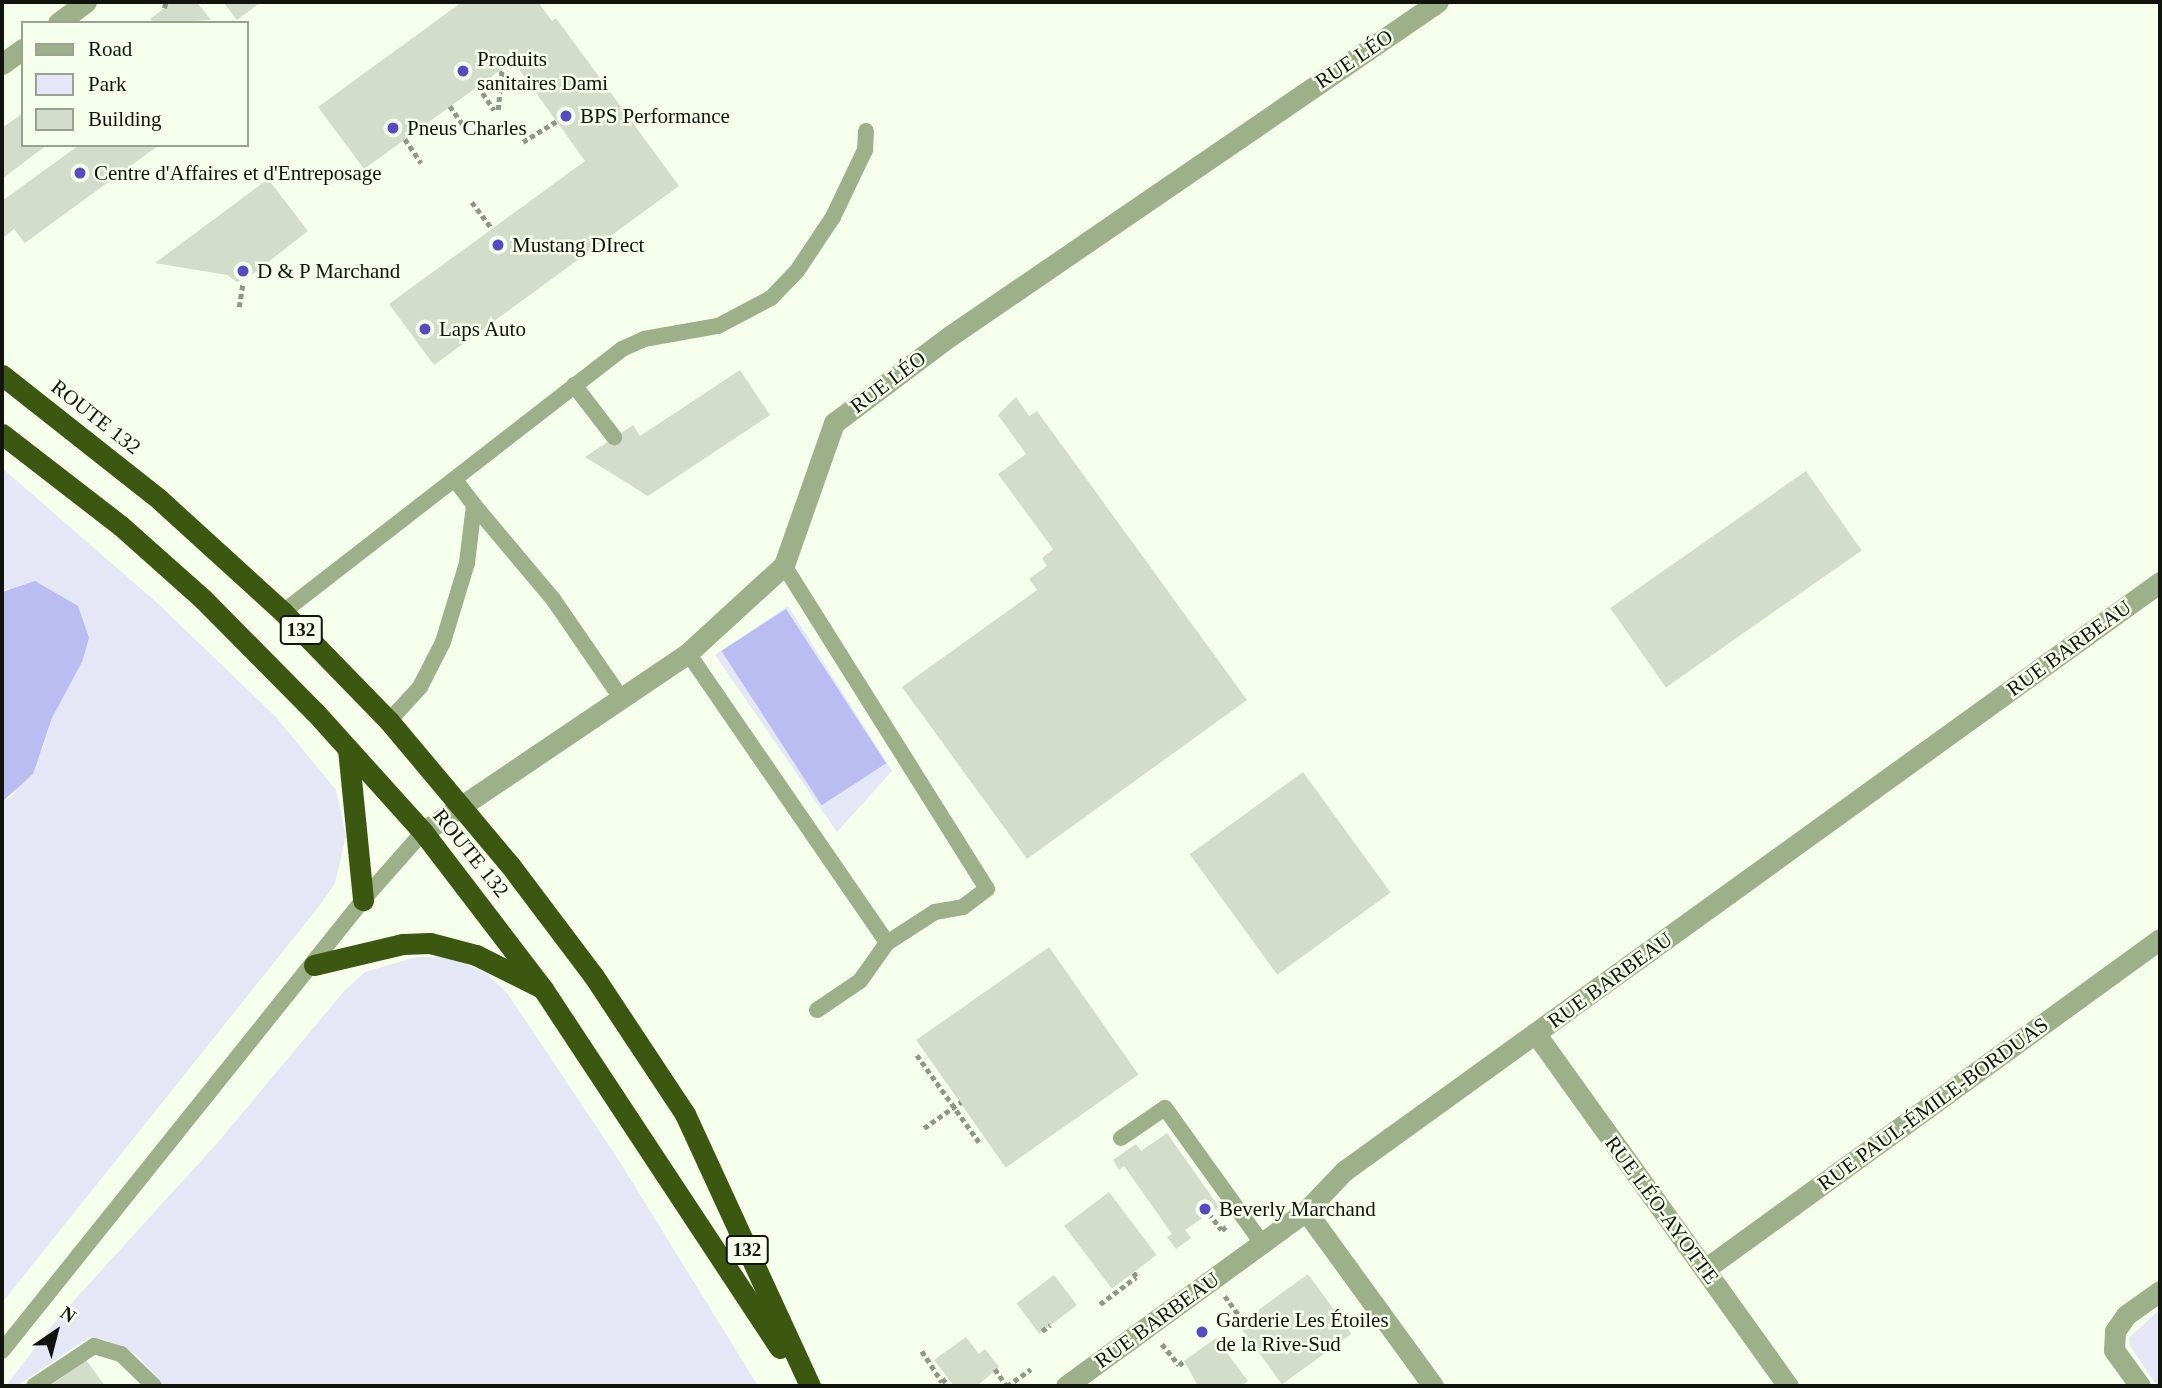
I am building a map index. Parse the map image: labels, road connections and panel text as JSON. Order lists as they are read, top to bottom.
{
  "streets": {
    "highway": ["ROUTE 132", "132"],
    "street": [
      "RUE LÉO",
      "RUE BARBEAU",
      "RUE PAUL-ÉMILE-BORDUAS",
      "RUE LÉO-AYOTTE"
    ]
  },
  "crossings": [
    ["RUE LÉO", "ROUTE 132"],
    ["RUE BARBEAU", "RUE LÉO-AYOTTE"],
    ["RUE PAUL-ÉMILE-BORDUAS", "RUE LÉO-AYOTTE"]
  ],
  "places": [
    "Produits sanitaires Dami",
    "BPS Performance",
    "Pneus Charles",
    "Centre d'Affaires et d'Entreposage",
    "Mustang DIrect",
    "D & P Marchand",
    "Laps Auto",
    "Beverly Marchand",
    "Garderie Les Étoiles de la Rive-Sud"
  ],
  "legend": ["Road", "Park", "Building"],
  "north": "top right"
}
